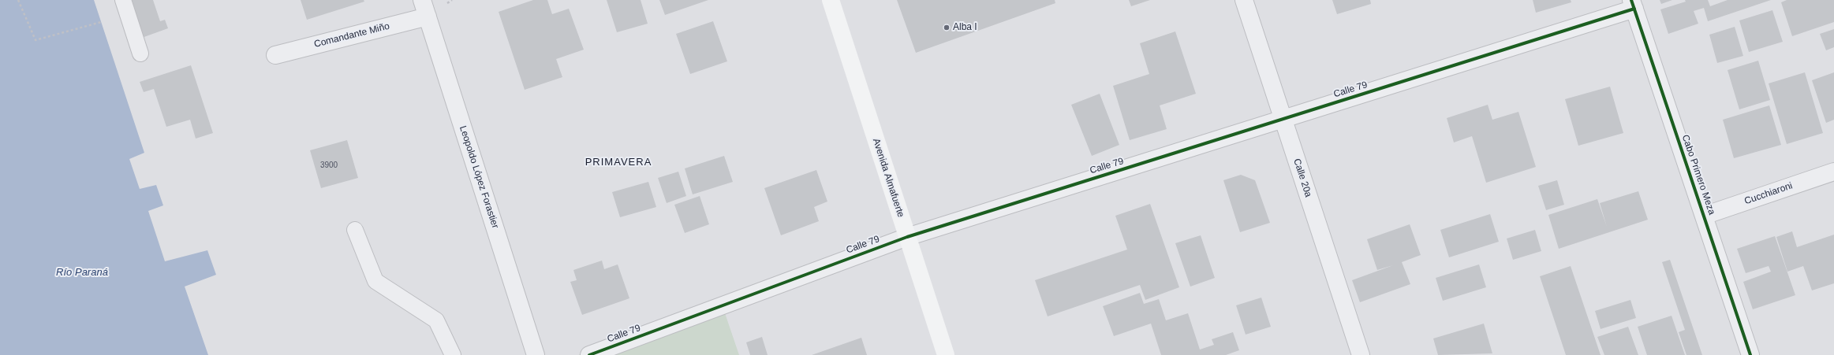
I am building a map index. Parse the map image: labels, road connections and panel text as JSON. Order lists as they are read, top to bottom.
{
  "streets": {
    "main road": ["Avenida Almafuerte"],
    "street": [
      "Comandante Miño",
      "Calle 79",
      "Cabo Primero Meza",
      "Leopoldo López Forastier",
      "Calle 20a",
      "Cucchiaroni"
    ]
  },
  "crossings": [
    ["Comandante Miño", "Leopoldo López Forastier"],
    ["Calle 79", "Cabo Primero Meza"],
    ["Calle 79", "Avenida Almafuerte"],
    ["Calle 79", "Calle 20a"],
    ["Cabo Primero Meza", "Cucchiaroni"]
  ],
  "districts": ["PRIMAVERA"],
  "water": ["Río Paraná"],
  "places": ["Alba I"],
  "house_numbers": ["3900"]
}
